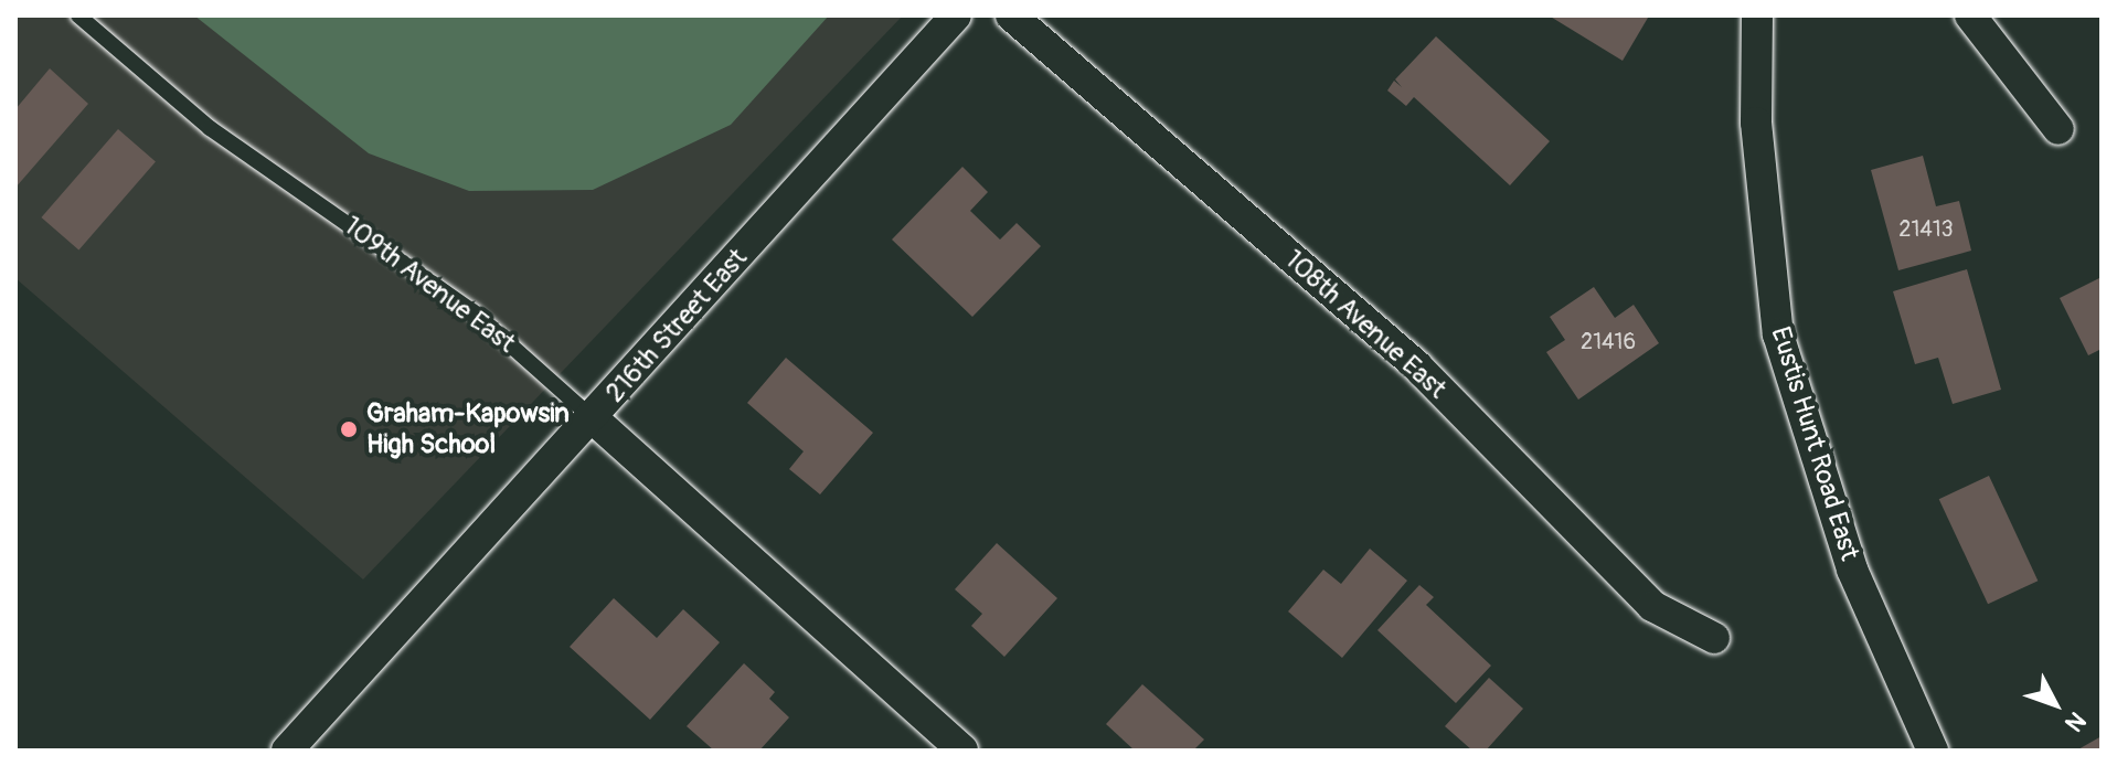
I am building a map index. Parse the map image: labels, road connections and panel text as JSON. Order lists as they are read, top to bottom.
{
  "streets": {
    "street": [
      "109th Avenue East",
      "108th Avenue East",
      "216th Street East",
      "Eustis Hunt Road East"
    ]
  },
  "crossings": [
    ["109th Avenue East", "216th Street East"]
  ],
  "places": ["Graham-Kapowsin High School"],
  "house_numbers": ["21413", "21416"],
  "north": "bottom right"
}
